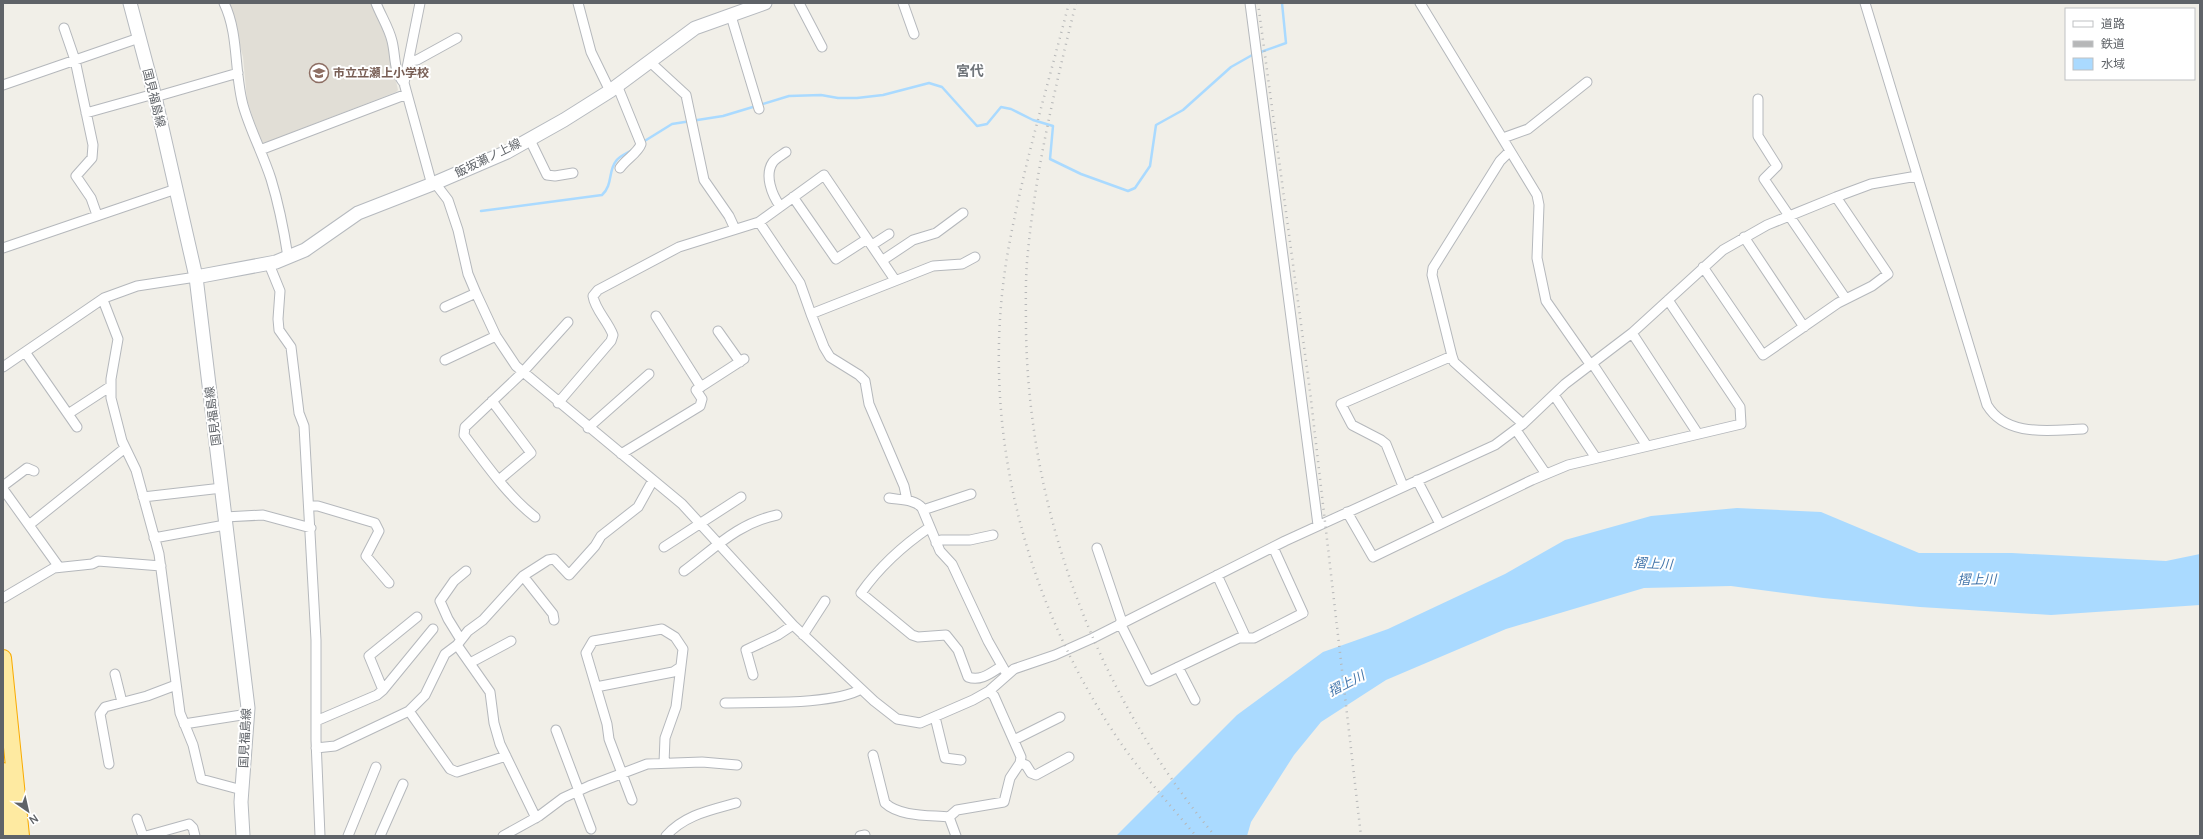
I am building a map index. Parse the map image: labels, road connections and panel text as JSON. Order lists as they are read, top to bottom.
{
  "streets": {
    "main road": ["国見福島線", "飯坂瀬ノ上線"]
  },
  "crossings": [
    ["国見福島線", "飯坂瀬ノ上線"]
  ],
  "districts": ["宮代"],
  "water": ["摺上川"],
  "places": {
    "school or university": ["市立立瀬上小学校"]
  },
  "legend": ["道路", "鉄道", "水域"],
  "north": "bottom right"
}
